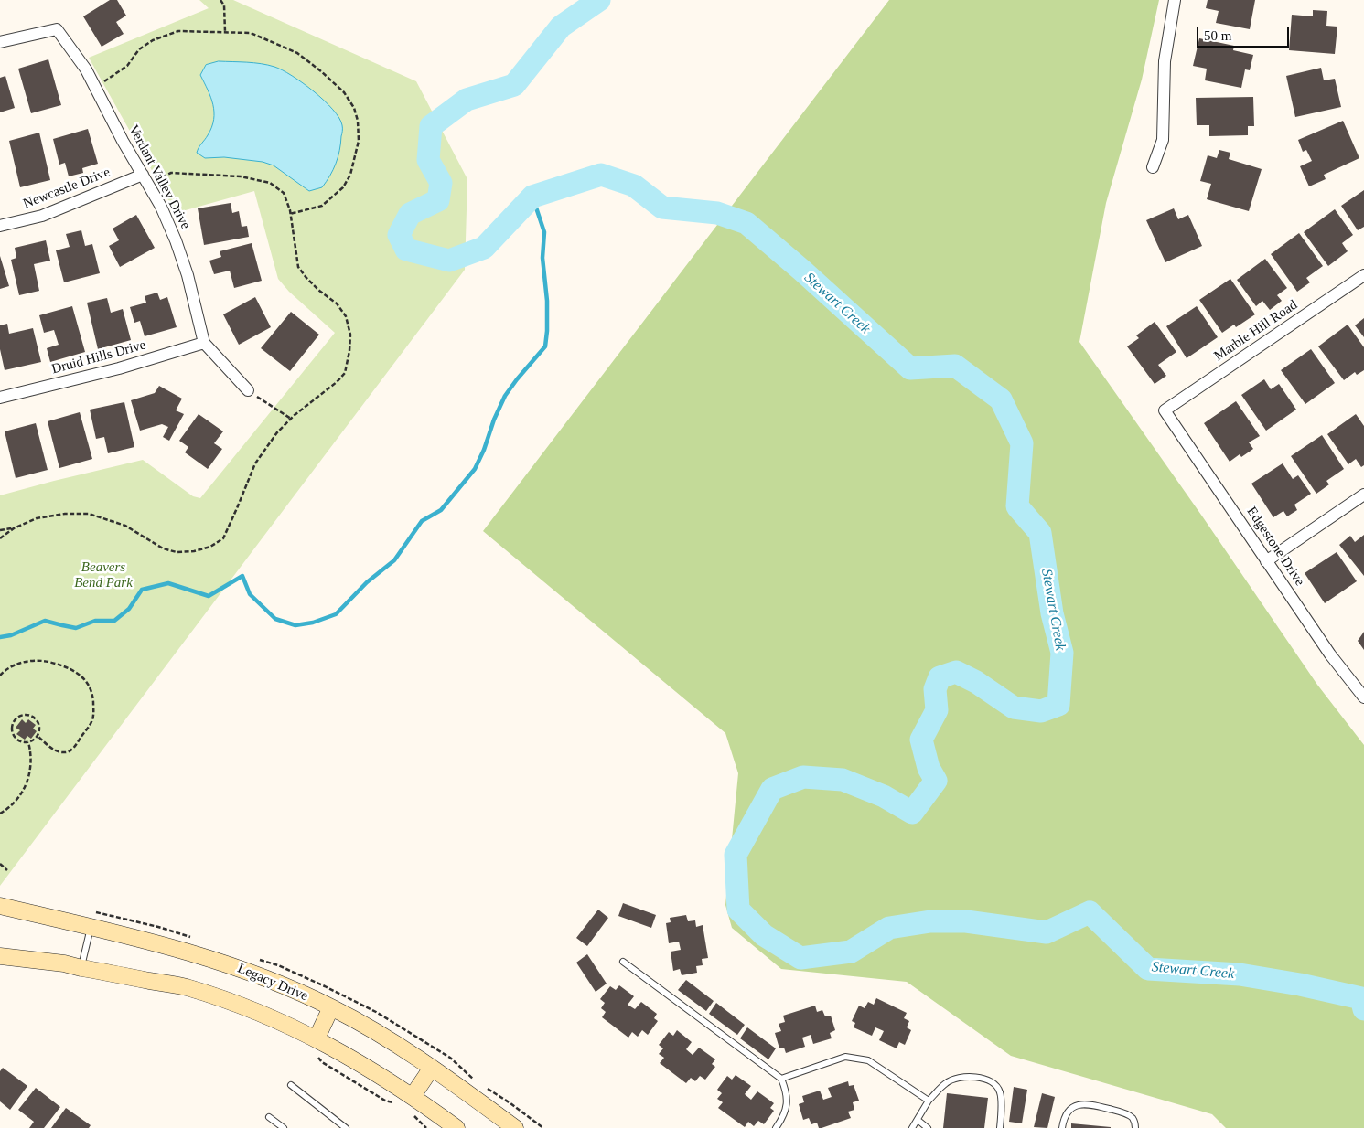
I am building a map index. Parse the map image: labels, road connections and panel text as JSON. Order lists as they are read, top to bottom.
{
  "streets": {
    "main road": ["Legacy Drive"],
    "street": [
      "Verdant Valley Drive",
      "Newcastle Drive",
      "Marble Hill Road",
      "Druid Hills Drive",
      "Edgestone Drive"
    ]
  },
  "crossings": [
    ["Verdant Valley Drive", "Newcastle Drive"],
    ["Verdant Valley Drive", "Druid Hills Drive"],
    ["Marble Hill Road", "Edgestone Drive"]
  ],
  "water": ["Stewart Creek"],
  "parks": ["Beavers Bend Park"],
  "scale_bar": "50 m"
}
